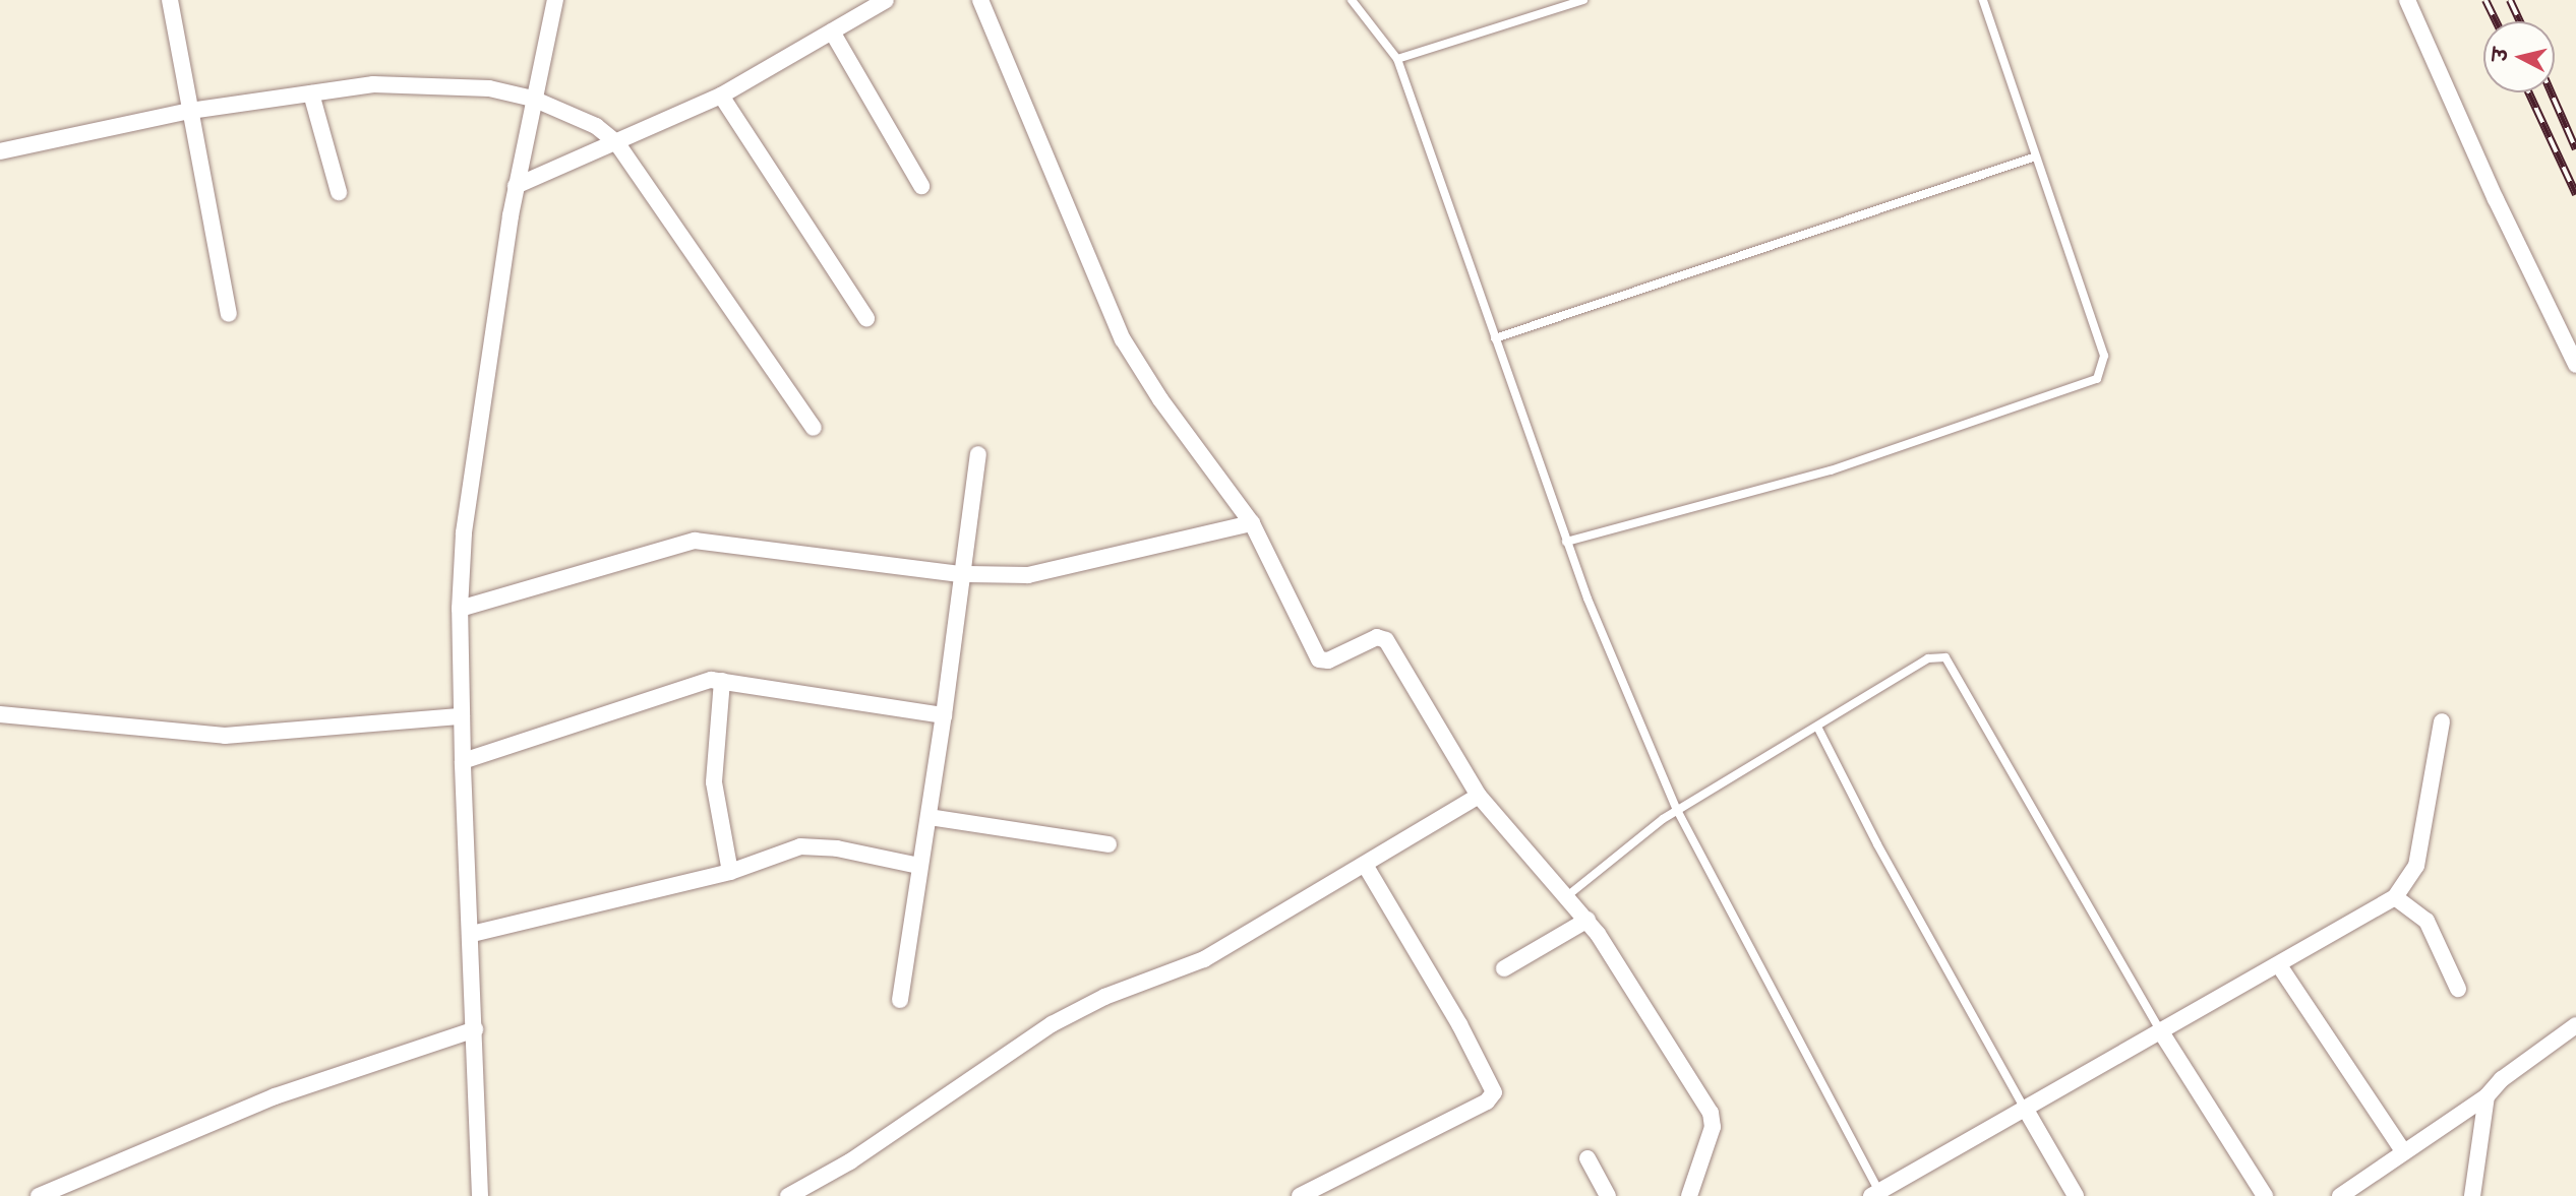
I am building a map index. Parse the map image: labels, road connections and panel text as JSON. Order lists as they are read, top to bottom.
{
  "north": "left"
}
